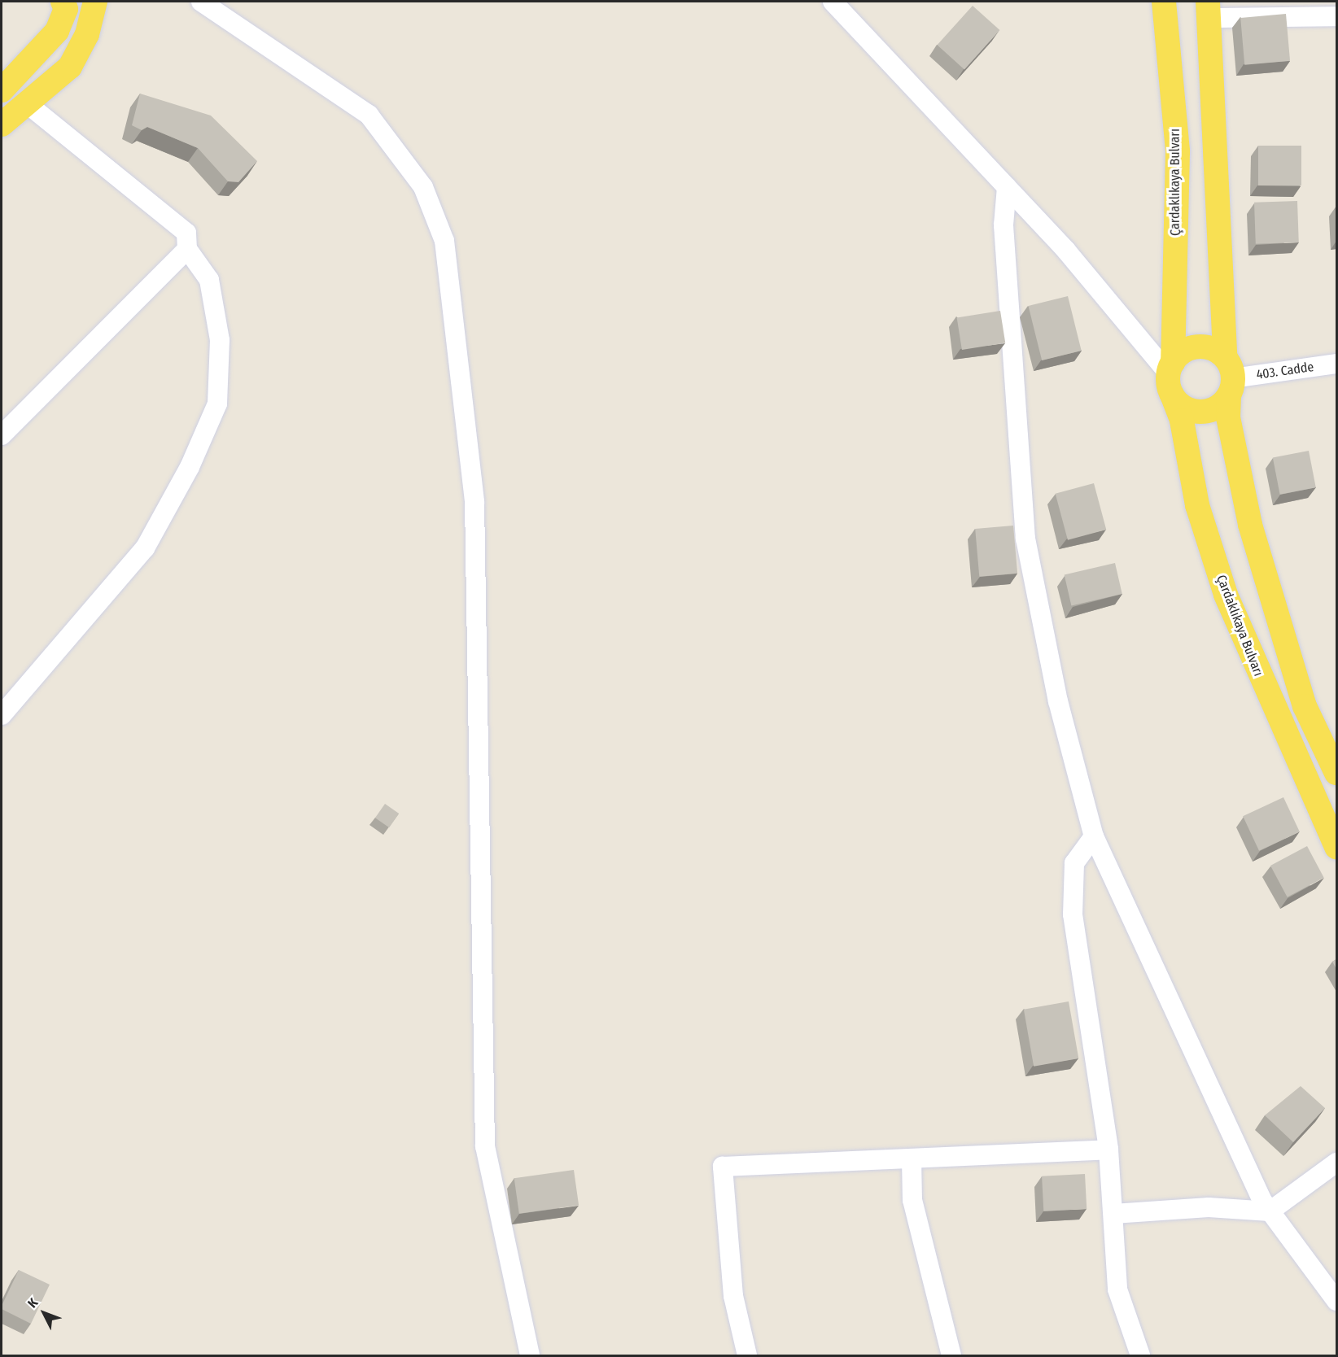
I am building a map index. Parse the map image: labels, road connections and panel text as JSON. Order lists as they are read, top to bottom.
{
  "streets": {
    "main road": ["Çardaklıkaya Bulvarı"],
    "street": ["403. Cadde"]
  },
  "crossings": [
    ["Çardaklıkaya Bulvarı", "403. Cadde"]
  ],
  "north": "top left"
}
